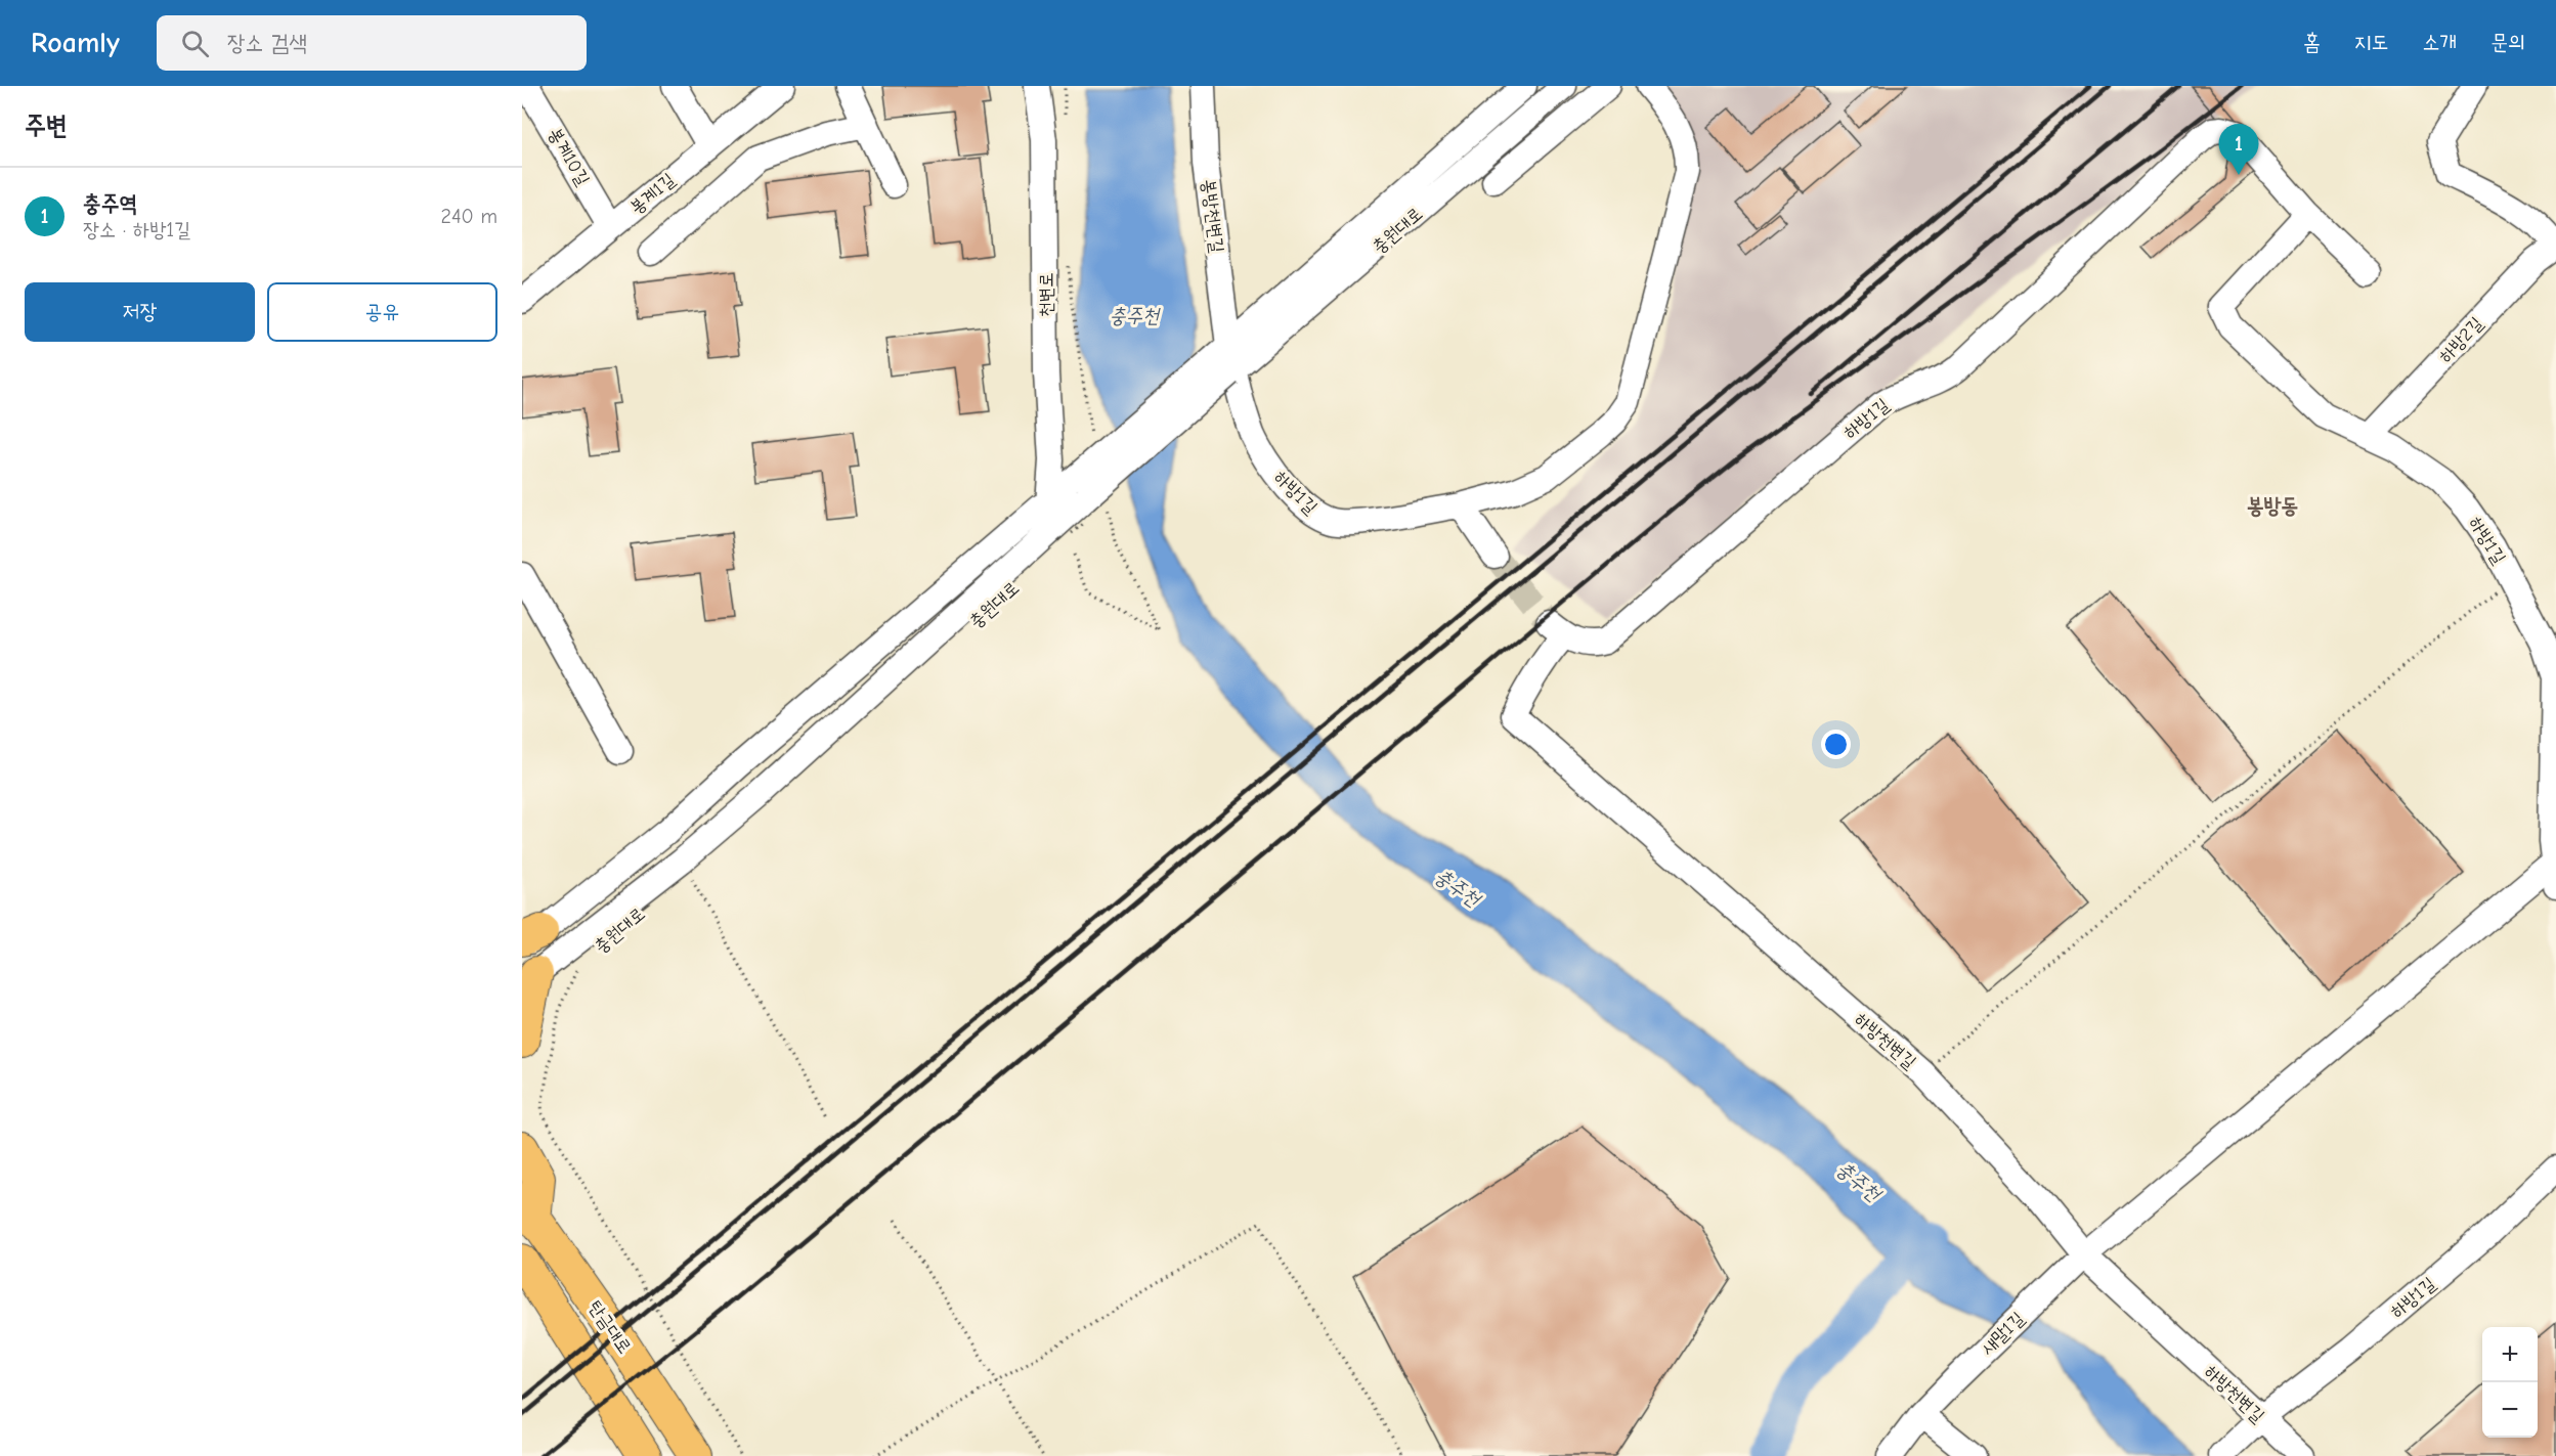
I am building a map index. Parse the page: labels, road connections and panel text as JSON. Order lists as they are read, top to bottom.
{
  "streets": {
    "main road": ["탄금대로"],
    "street": [
      "봉계10길",
      "봉계1길",
      "봉방천변길",
      "충원대로",
      "천변로",
      "하방2길",
      "하방1길",
      "하방천변길",
      "새말1길"
    ]
  },
  "crossings": [
    ["봉계10길", "봉계1길"],
    ["봉방천변길", "충원대로"],
    ["봉방천변길", "하방1길"],
    ["충원대로", "하방1길"],
    ["하방2길", "하방1길"],
    ["하방1길", "하방천변길"],
    ["하방1길", "새말1길"],
    ["하방천변길", "새말1길"]
  ],
  "districts": ["봉방동"],
  "water": ["충주천"],
  "page": {
    "header": "Roamly",
    "search": "장소 검색",
    "nav": [
      "홈",
      "지도",
      "소개",
      "문의"
    ],
    "heading": "주변",
    "pins": "1",
    "list": [
      {
        "mark": "1",
        "name": "충주역",
        "note": "장소 · 하방1길",
        "value": "240 m"
      }
    ],
    "buttons": ["저장", "공유"],
    "map_buttons": ["+", "−"]
  }
}
